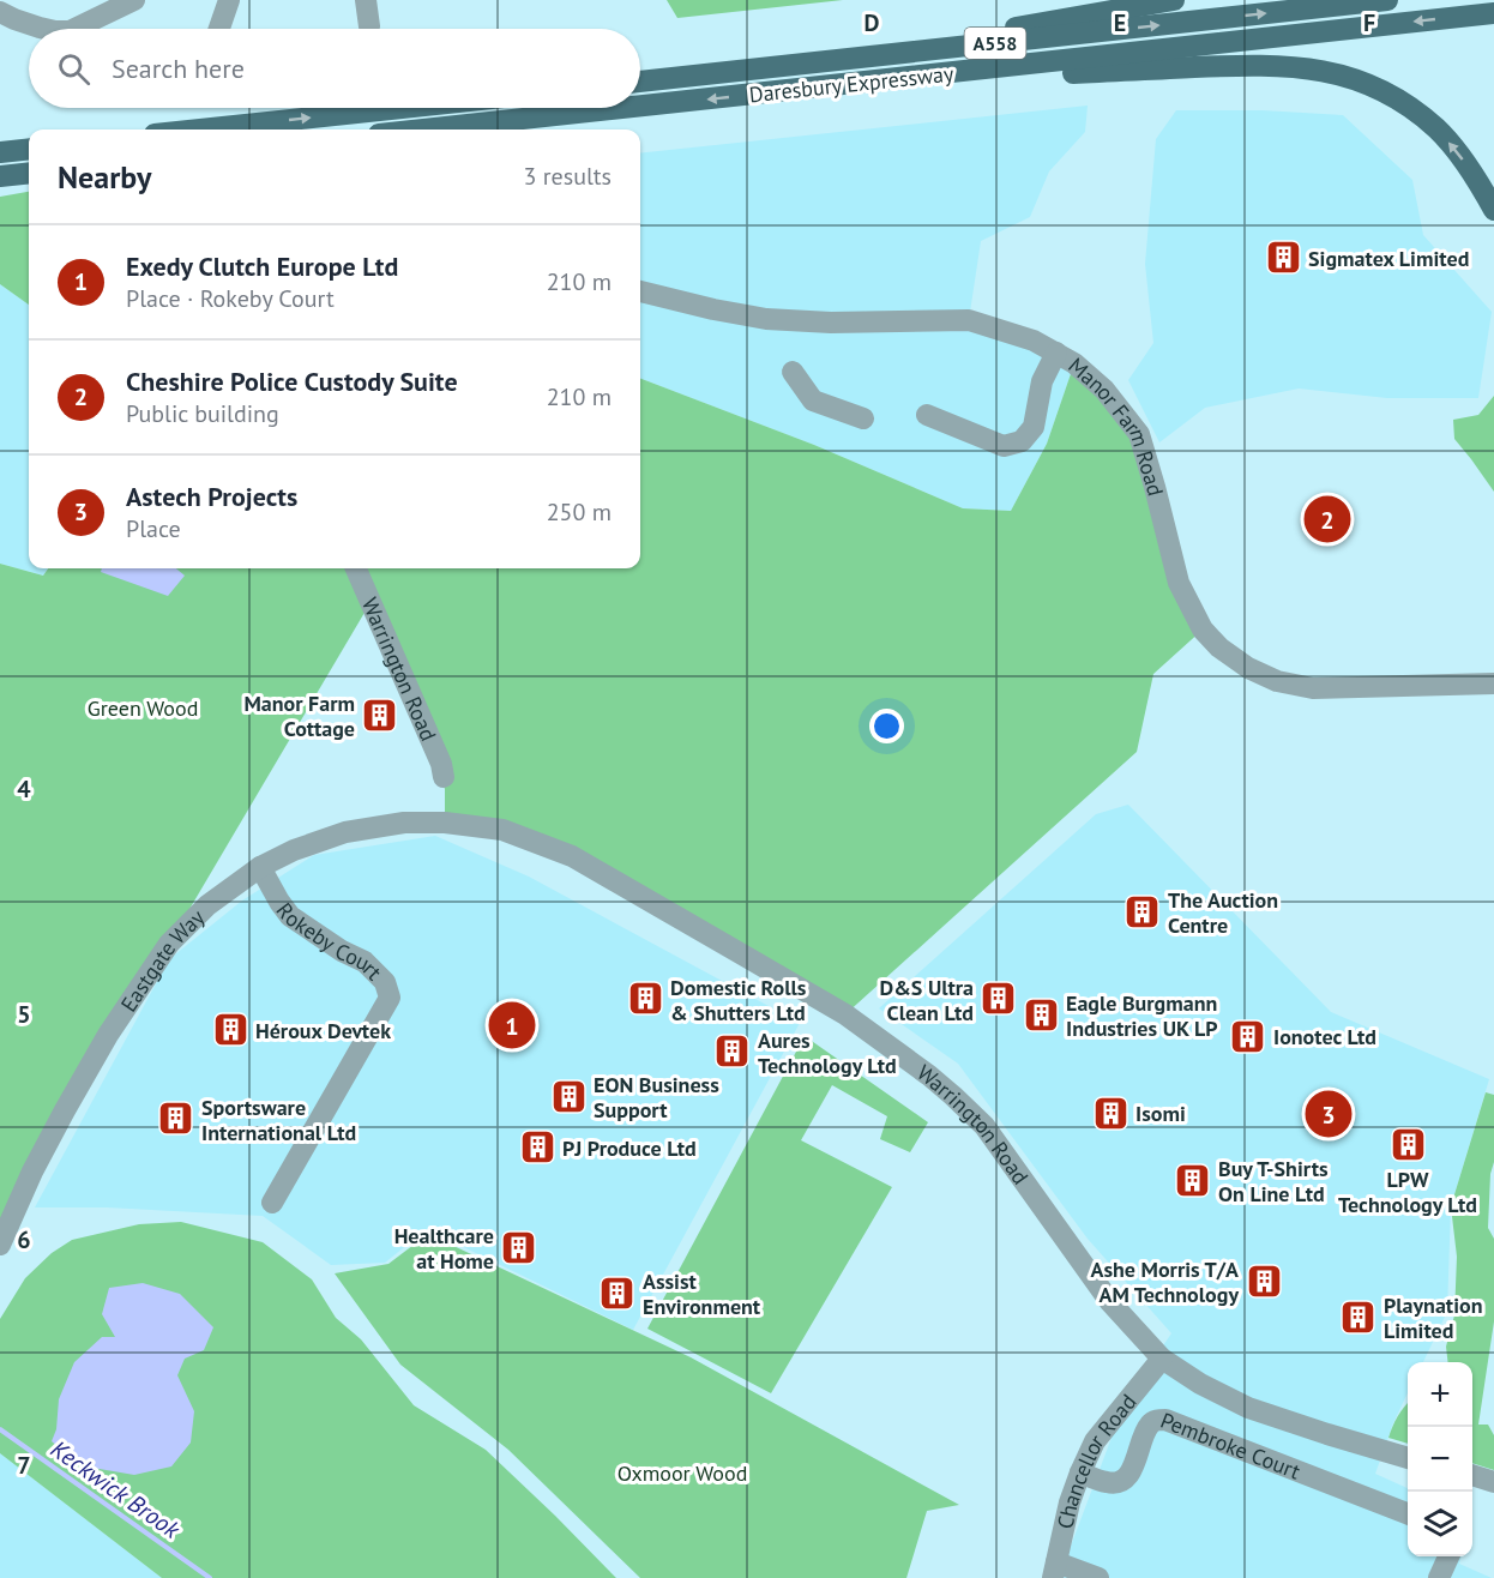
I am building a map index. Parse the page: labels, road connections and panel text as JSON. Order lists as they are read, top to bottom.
{
  "streets": {
    "main road": ["A558", "Daresbury Expressway"],
    "street": [
      "Manor Farm Road",
      "Warrington Road",
      "Rokeby Court",
      "Eastgate Way",
      "Pembroke Court",
      "Chancellor Road"
    ]
  },
  "crossings": [
    ["Warrington Road", "Eastgate Way"],
    ["Warrington Road", "Chancellor Road"],
    ["Rokeby Court", "Eastgate Way"],
    ["Pembroke Court", "Chancellor Road"]
  ],
  "water": ["Keckwick Brook"],
  "parks": ["Green Wood", "Oxmoor Wood"],
  "places": {
    "building": [
      "Sigmatex Limited",
      "Manor Farm Cottage",
      "The Auction Centre",
      "Domestic Rolls & Shutters Ltd",
      "D&S Ultra Clean Ltd",
      "Eagle Burgmann Industries UK LP",
      "Héroux Devtek",
      "Ionotec Ltd",
      "Aures Technology Ltd",
      "EON Business Support",
      "Isomi",
      "Sportsware International Ltd",
      "LPW Technology Ltd",
      "PJ Produce Ltd",
      "Buy T-Shirts On Line Ltd",
      "Healthcare at Home",
      "Ashe Morris T/A AM Technology",
      "Assist Environment",
      "Playnation Limited"
    ]
  },
  "page": {
    "search": "Search here",
    "heading": ["Nearby", "3 results"],
    "list": [
      {
        "mark": "1",
        "name": "Exedy Clutch Europe Ltd",
        "note": "Place · Rokeby Court",
        "value": "210 m"
      },
      {
        "mark": "2",
        "name": "Cheshire Police Custody Suite",
        "note": "Public building",
        "value": "210 m"
      },
      {
        "mark": "3",
        "name": "Astech Projects",
        "note": "Place",
        "value": "250 m"
      }
    ],
    "pins": ["2", "1", "3"],
    "map_buttons": ["+", "−"]
  },
  "grid": {
    "columns": ["D", "E", "F"],
    "rows": [
      "4",
      "5",
      "6",
      "7"
    ]
  }
}
